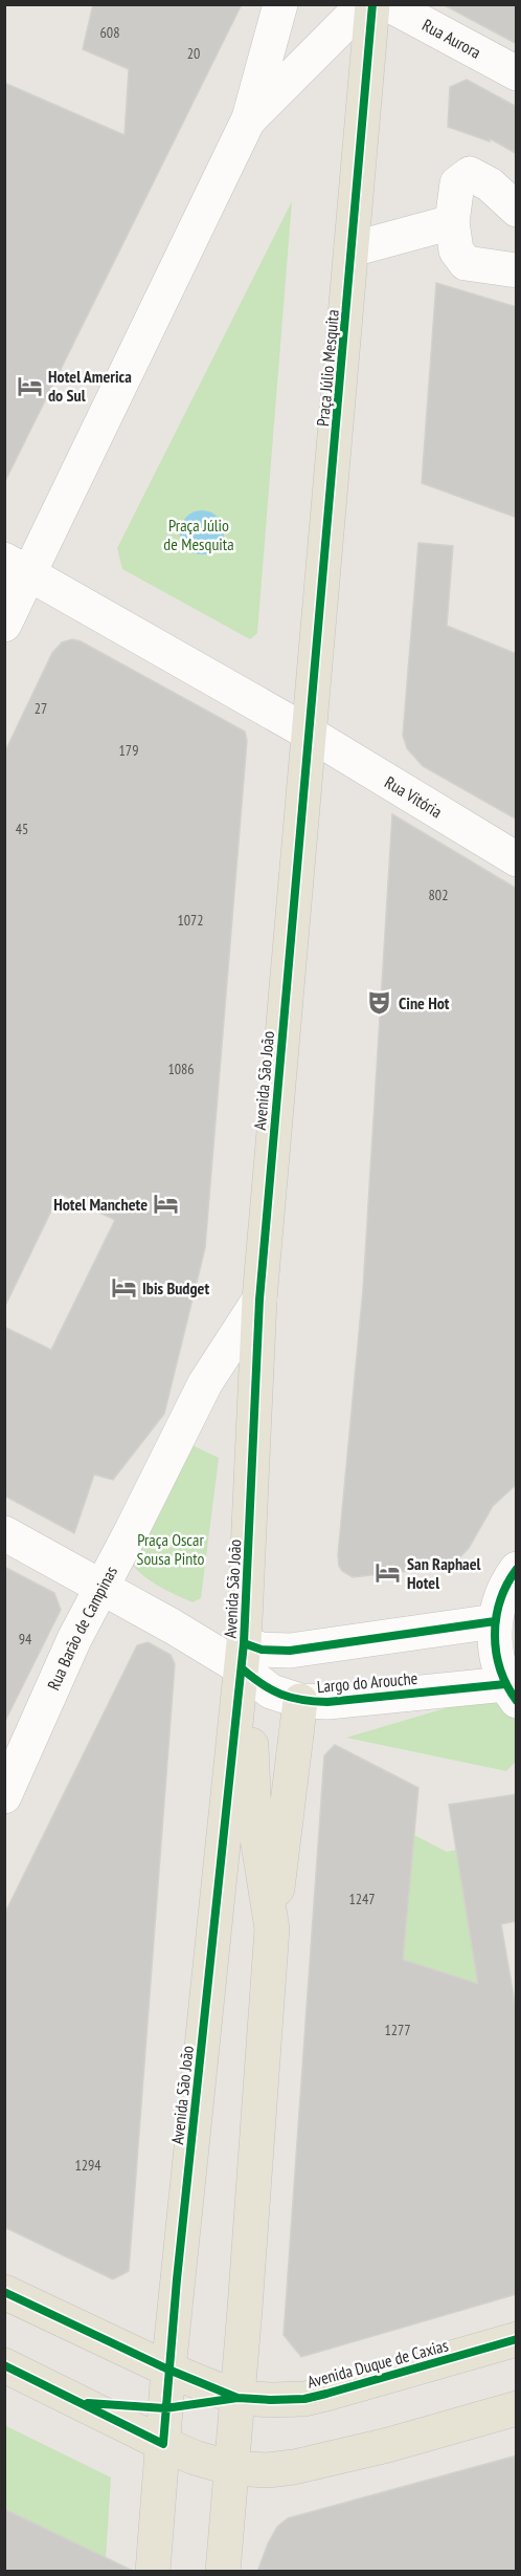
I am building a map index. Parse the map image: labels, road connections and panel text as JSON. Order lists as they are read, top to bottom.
{
  "streets": {
    "main road": ["Praça Júlio Mesquita", "Avenida São João", "Avenida Duque de Caxias"],
    "street": [
      "Rua Aurora",
      "Rua Vitória",
      "Rua Barão de Campinas",
      "Largo do Arouche"
    ]
  },
  "crossings": [
    ["Praça Júlio Mesquita", "Rua Vitória"],
    ["Praça Júlio Mesquita", "Avenida São João"],
    ["Rua Vitória", "Avenida São João"],
    ["Avenida São João", "Rua Barão de Campinas"],
    ["Avenida São João", "Largo do Arouche"],
    ["Avenida São João", "Avenida Duque de Caxias"]
  ],
  "parks": ["Praça Júlio de Mesquita", "Praça Oscar Sousa Pinto"],
  "places": {
    "hotel": [
      "Hotel America do Sul",
      "Hotel Manchete",
      "Ibis Budget",
      "San Raphael Hotel"
    ],
    "theatre": ["Cine Hot"]
  },
  "house_numbers": [
    "608",
    "20",
    "27",
    "179",
    "45",
    "802",
    "1072",
    "1086",
    "94",
    "1247",
    "1277",
    "1294"
  ]
}
